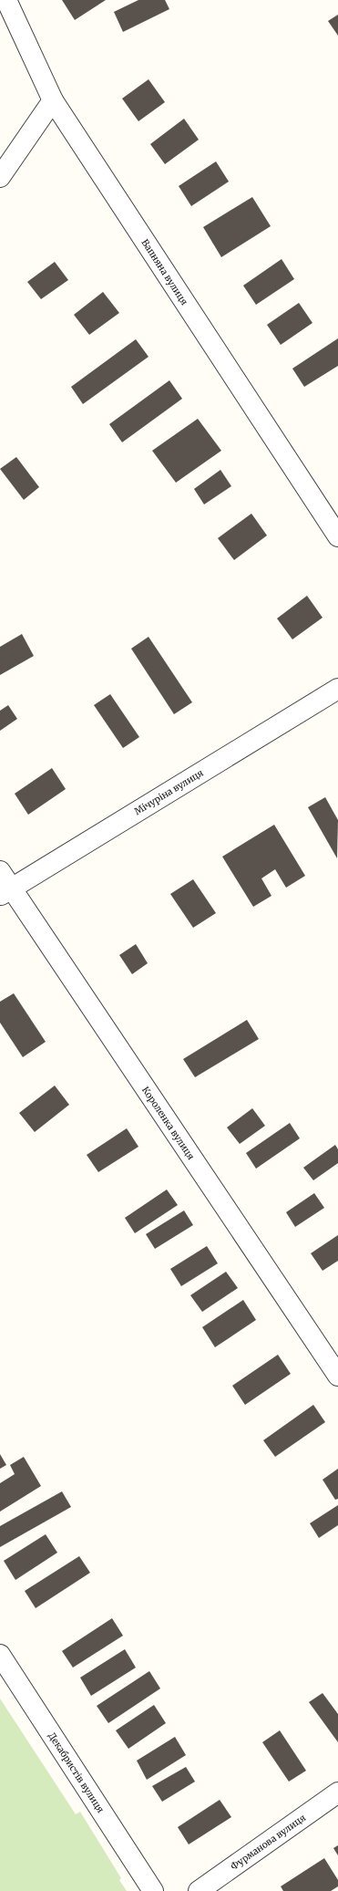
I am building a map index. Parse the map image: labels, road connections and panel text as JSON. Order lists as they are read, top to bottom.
{
  "streets": {
    "street": [
      "Вапняна вулиця",
      "Мічуріна вулиця",
      "Короленка вулиця",
      "Декабристів вулиця",
      "Фурманова вулиця"
    ]
  },
  "crossings": [
    ["Мічуріна вулиця", "Короленка вулиця"]
  ]
}
